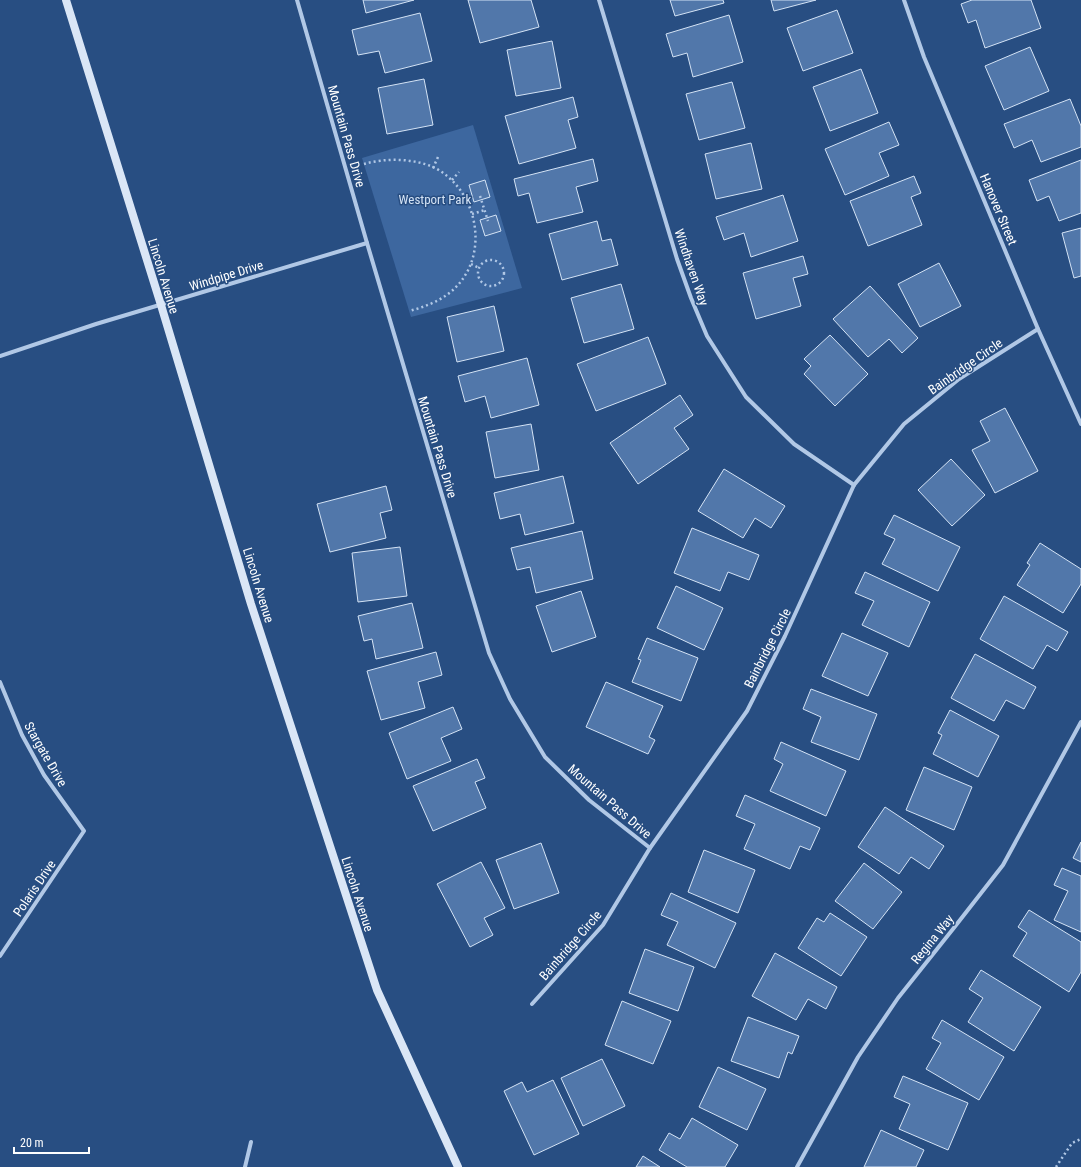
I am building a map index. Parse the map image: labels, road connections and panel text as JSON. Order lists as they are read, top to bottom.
{
  "streets": {
    "main road": ["Lincoln Avenue"],
    "street": [
      "Mountain Pass Drive",
      "Hanover Street",
      "Windhaven Way",
      "Windpipe Drive",
      "Bainbridge Circle",
      "Stargate Drive",
      "Polaris Drive",
      "Regina Way"
    ]
  },
  "crossings": [
    ["Mountain Pass Drive", "Windpipe Drive"],
    ["Mountain Pass Drive", "Bainbridge Circle"],
    ["Hanover Street", "Bainbridge Circle"],
    ["Windhaven Way", "Bainbridge Circle"],
    ["Windpipe Drive", "Lincoln Avenue"],
    ["Stargate Drive", "Polaris Drive"]
  ],
  "parks": ["Westport Park"],
  "scale_bar": "20 m"
}
